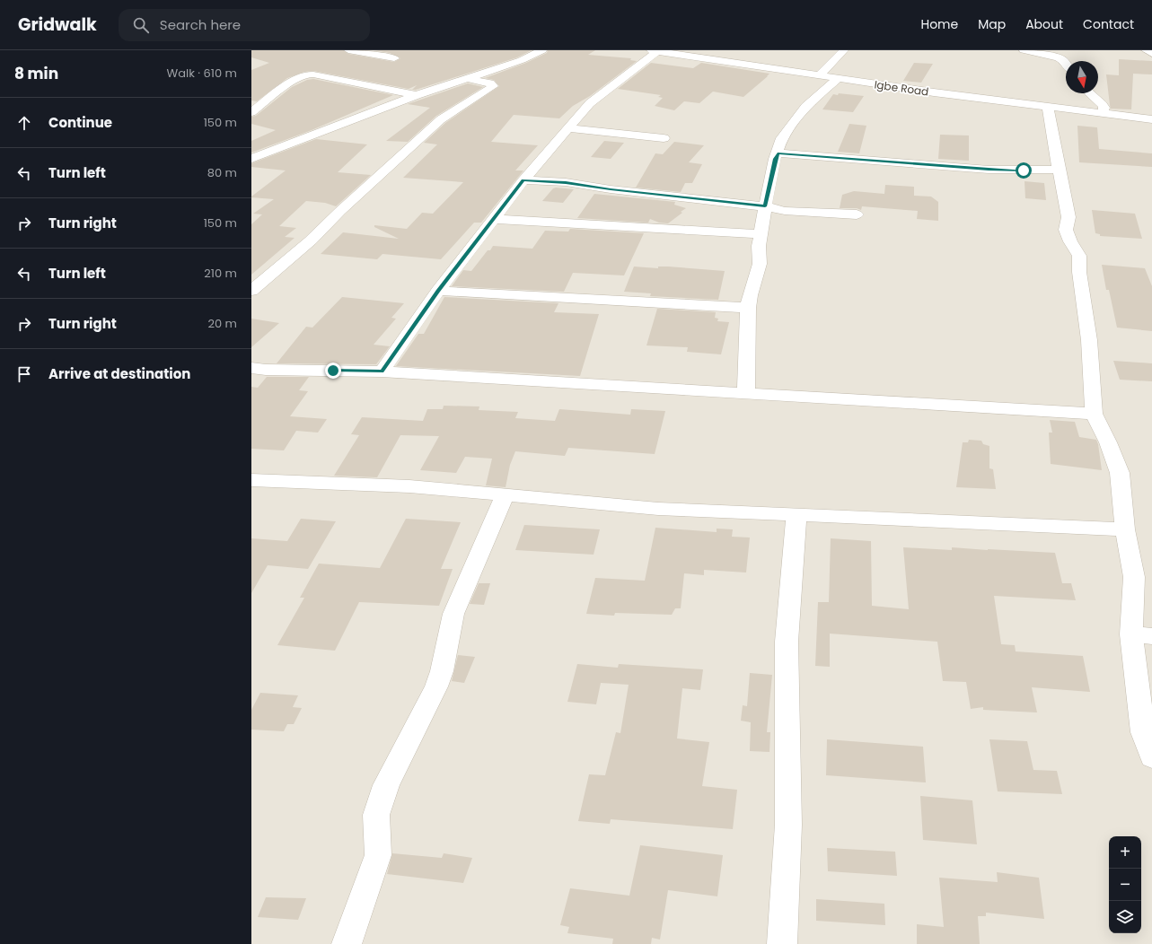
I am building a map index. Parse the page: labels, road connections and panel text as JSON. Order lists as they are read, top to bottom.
{
  "streets": {
    "street": ["Igbe Road"]
  },
  "north": "bottom",
  "page": {
    "header": "Gridwalk",
    "search": "Search here",
    "nav": [
      "Home",
      "Map",
      "About",
      "Contact"
    ],
    "heading": ["8 min", "Walk · 610 m"],
    "list": [
      ["Continue", "150 m"],
      ["Turn left", "80 m"],
      ["Turn right", "150 m"],
      ["Turn left", "210 m"],
      ["Turn right", "20 m"],
      "Arrive at destination"
    ],
    "map_buttons": ["+", "−"]
  }
}
